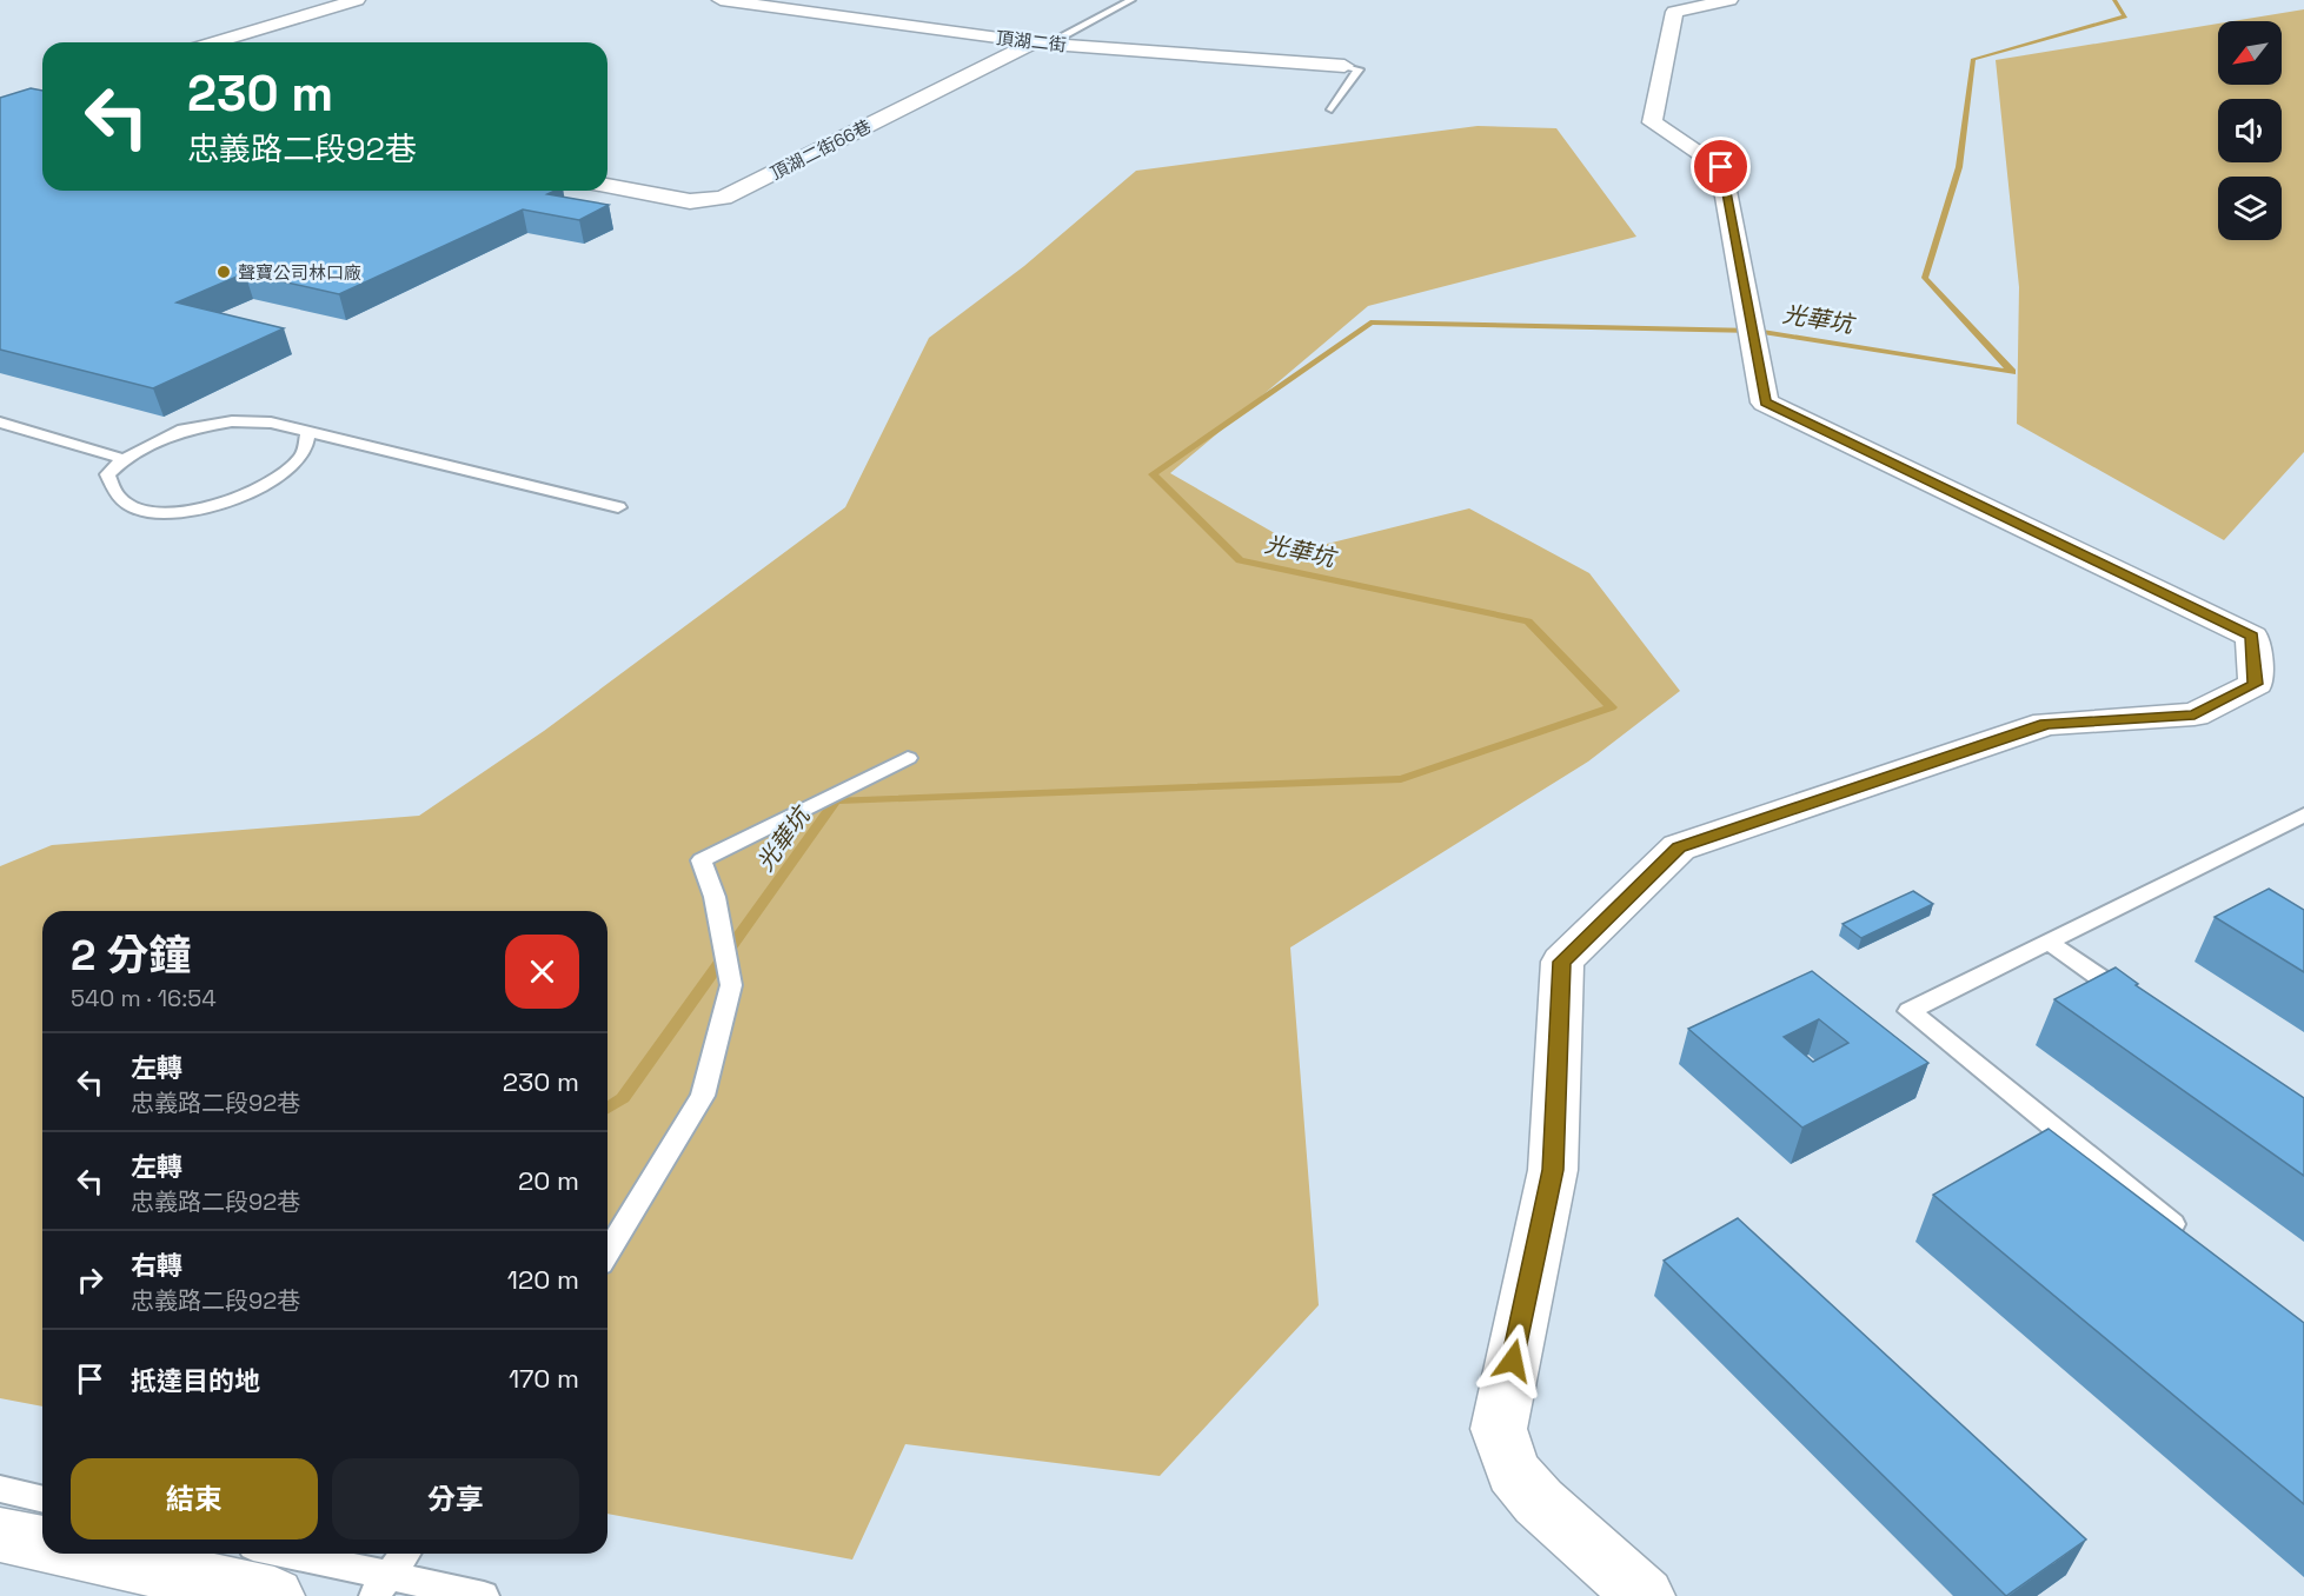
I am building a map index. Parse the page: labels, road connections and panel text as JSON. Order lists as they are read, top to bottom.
{
  "streets": {
    "street": ["頂湖二街", "頂湖二街66巷"]
  },
  "crossings": [
    ["頂湖二街", "頂湖二街66巷"]
  ],
  "water": ["光華坑"],
  "places": ["聲寶公司林口廠"],
  "north": "bottom left",
  "page": {
    "turn": ["230 m", "忠義路二段92巷"],
    "heading": ["2 分鐘", "540 m · 16:54"],
    "list": [
      {
        "name": "左轉",
        "note": "忠義路二段92巷",
        "value": "230 m"
      },
      {
        "name": "左轉",
        "note": "忠義路二段92巷",
        "value": "20 m"
      },
      {
        "name": "右轉",
        "note": "忠義路二段92巷",
        "value": "120 m"
      },
      {
        "name": "抵達目的地",
        "value": "170 m"
      }
    ],
    "buttons": ["結束", "分享"]
  }
}
